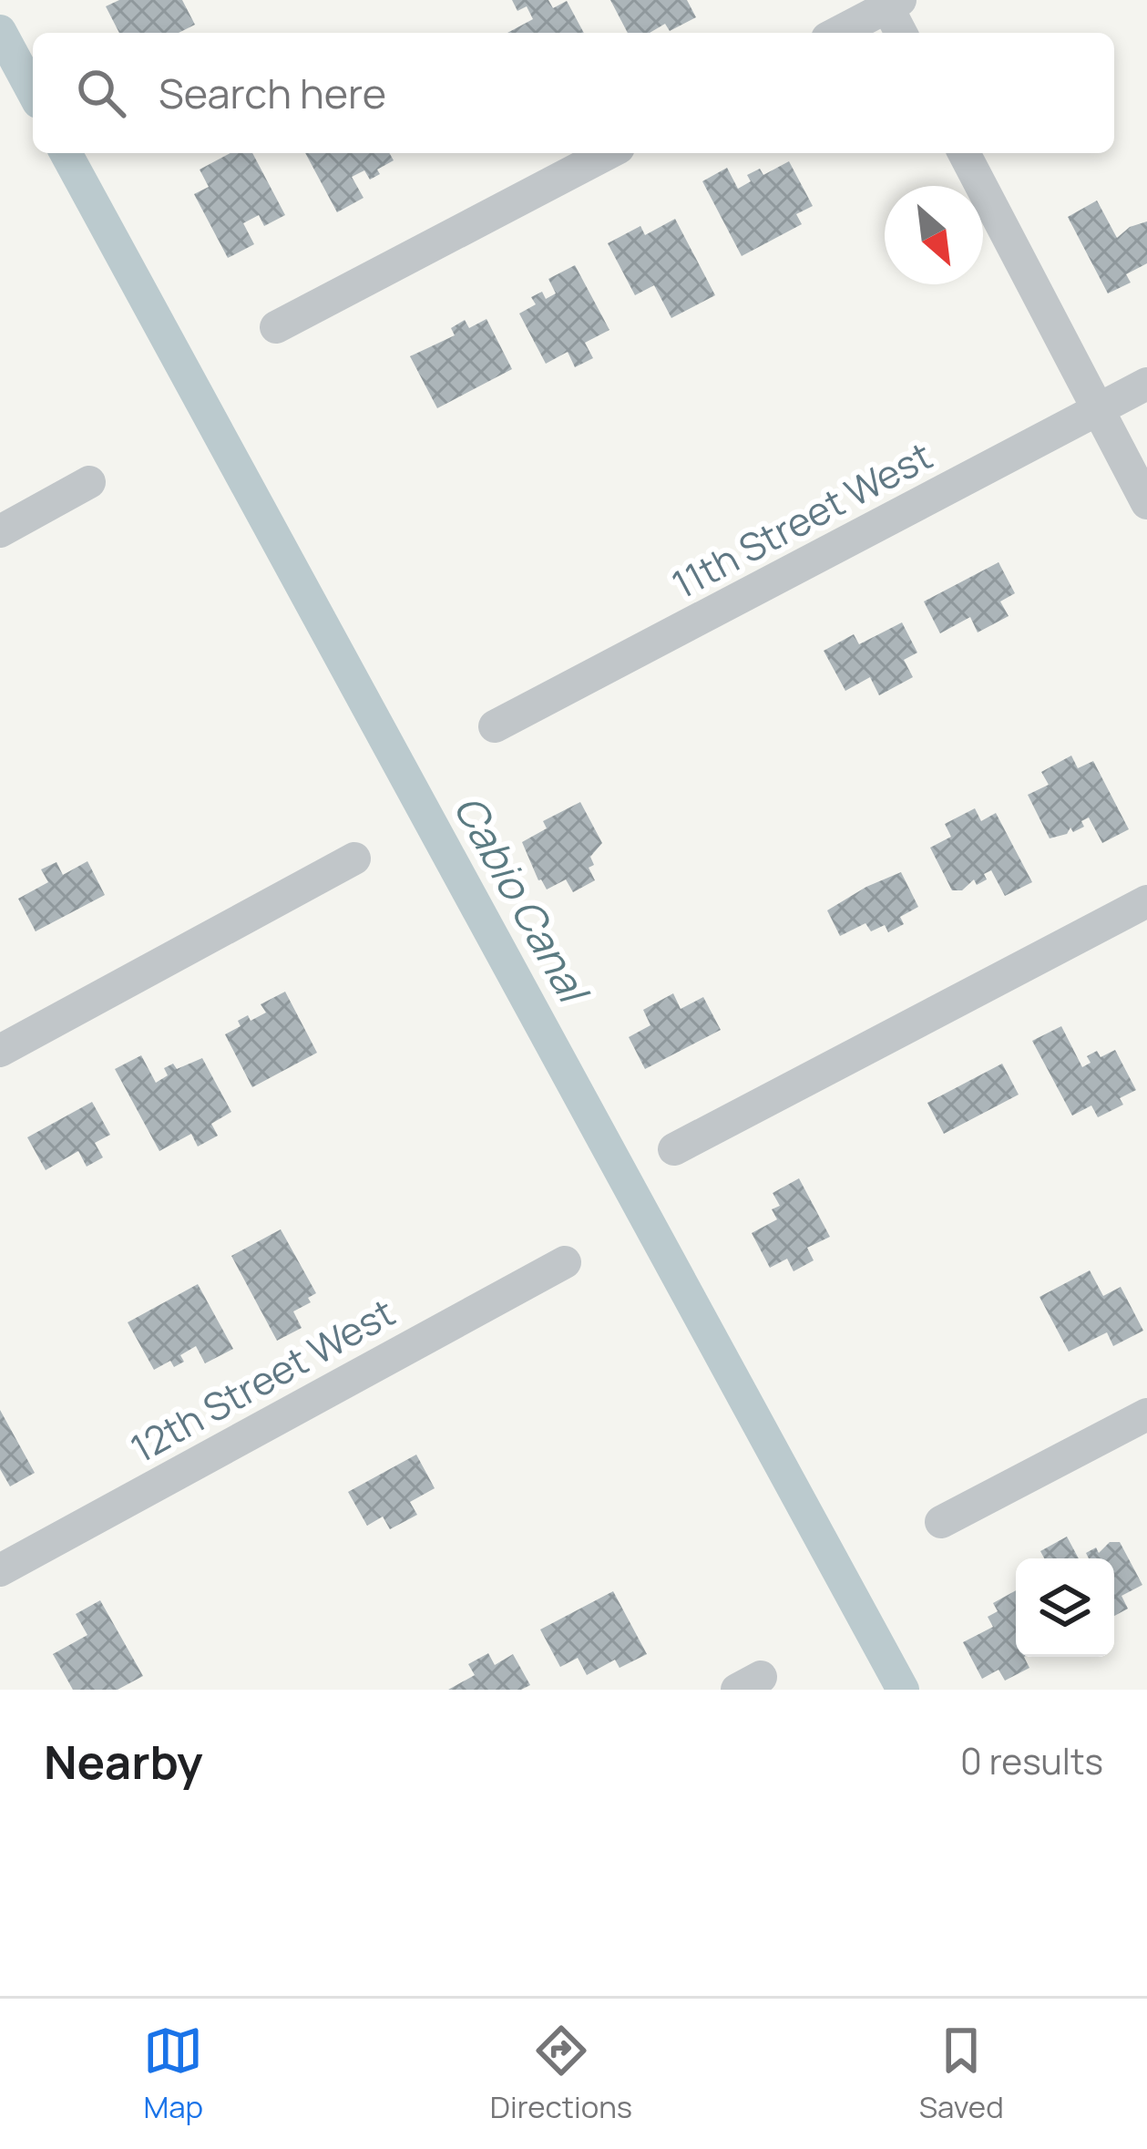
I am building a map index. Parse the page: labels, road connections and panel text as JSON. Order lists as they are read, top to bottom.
{
  "streets": {
    "street": ["11th Street West", "12th Street West"]
  },
  "water": ["Cabio Canal"],
  "north": "bottom right",
  "page": {
    "search": "Search here",
    "heading": ["Nearby", "0 results"],
    "nav": ["Map", "Directions", "Saved"]
  }
}
